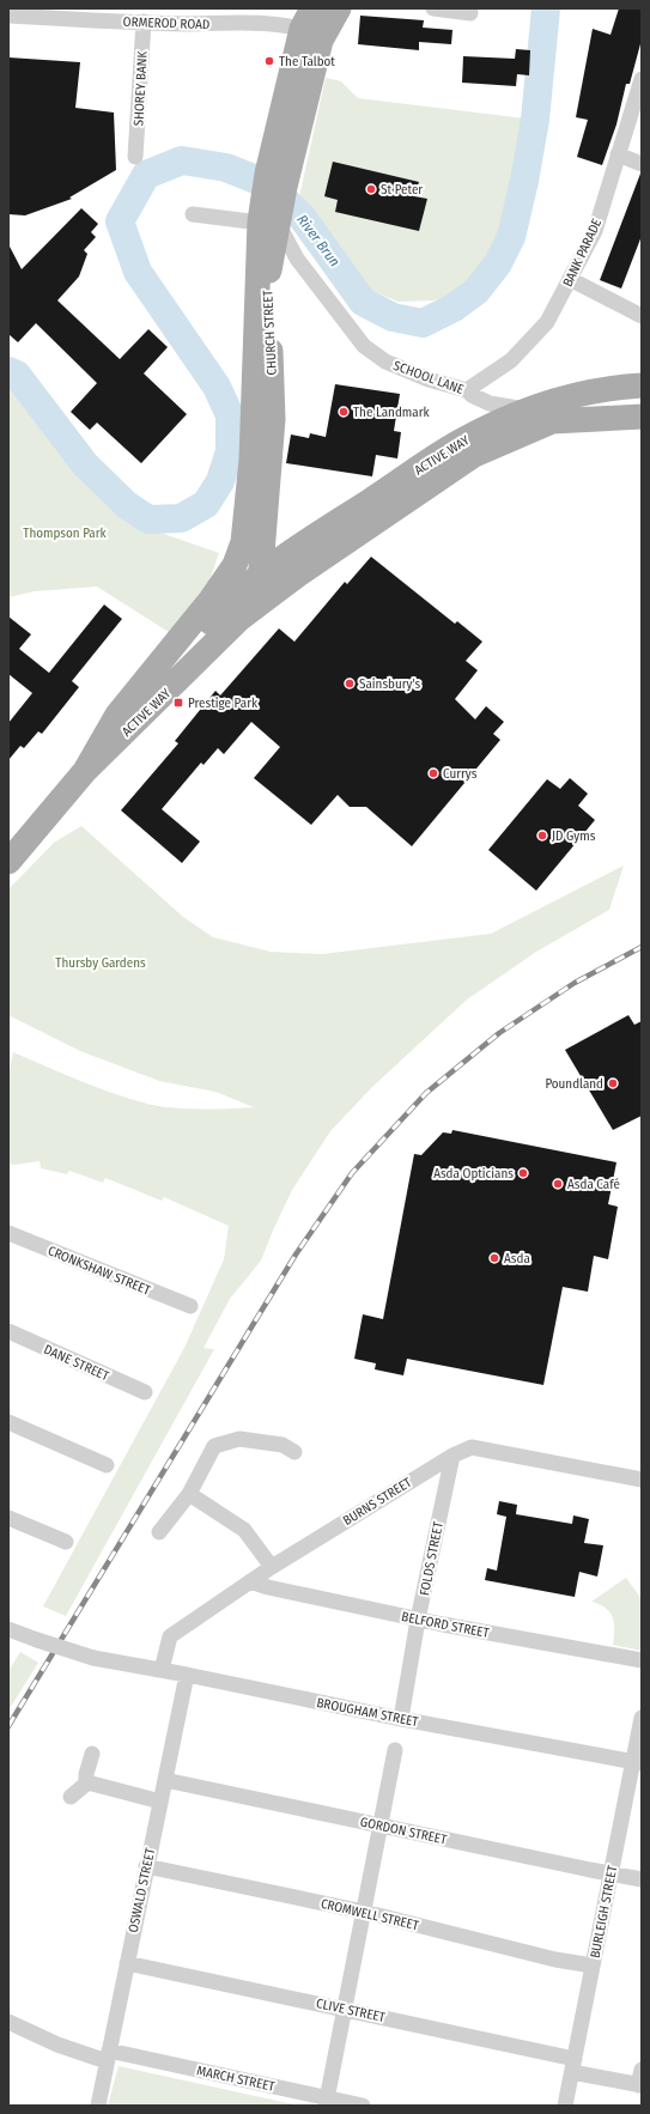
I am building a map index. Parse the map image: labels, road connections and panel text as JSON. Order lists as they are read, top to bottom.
{
  "streets": {
    "main road": ["CHURCH STREET", "ACTIVE WAY"],
    "street": [
      "ORMEROD ROAD",
      "SHOREY BANK",
      "BANK PARADE",
      "SCHOOL LANE",
      "CRONKSHAW STREET",
      "DANE STREET",
      "BURNS STREET",
      "FOLDS STREET",
      "BELFORD STREET",
      "BROUGHAM STREET",
      "GORDON STREET",
      "OSWALD STREET",
      "BURLEIGH STREET",
      "CROMWELL STREET",
      "CLIVE STREET",
      "MARCH STREET"
    ]
  },
  "crossings": [
    ["ORMEROD ROAD", "SHOREY BANK"],
    ["ORMEROD ROAD", "CHURCH STREET"],
    ["BANK PARADE", "SCHOOL LANE"],
    ["CHURCH STREET", "SCHOOL LANE"],
    ["CHURCH STREET", "ACTIVE WAY"],
    ["SCHOOL LANE", "ACTIVE WAY"],
    ["BURNS STREET", "FOLDS STREET"],
    ["BURNS STREET", "BELFORD STREET"],
    ["BURNS STREET", "BROUGHAM STREET"],
    ["FOLDS STREET", "BELFORD STREET"],
    ["FOLDS STREET", "BROUGHAM STREET"],
    ["BROUGHAM STREET", "OSWALD STREET"],
    ["BROUGHAM STREET", "BURLEIGH STREET"],
    ["GORDON STREET", "OSWALD STREET"],
    ["GORDON STREET", "BURLEIGH STREET"],
    ["OSWALD STREET", "CROMWELL STREET"],
    ["OSWALD STREET", "CLIVE STREET"],
    ["OSWALD STREET", "MARCH STREET"],
    ["BURLEIGH STREET", "CROMWELL STREET"],
    ["BURLEIGH STREET", "CLIVE STREET"]
  ],
  "water": ["River Brun"],
  "parks": ["Thompson Park", "Thursby Gardens"],
  "places": {
    "other": [
      "The Talbot",
      "St Peter",
      "The Landmark",
      "Sainsbury's",
      "Currys",
      "JD Gyms",
      "Poundland",
      "Asda Opticians",
      "Asda Café",
      "Asda"
    ],
    "transit": ["Prestige Park"]
  }
}
